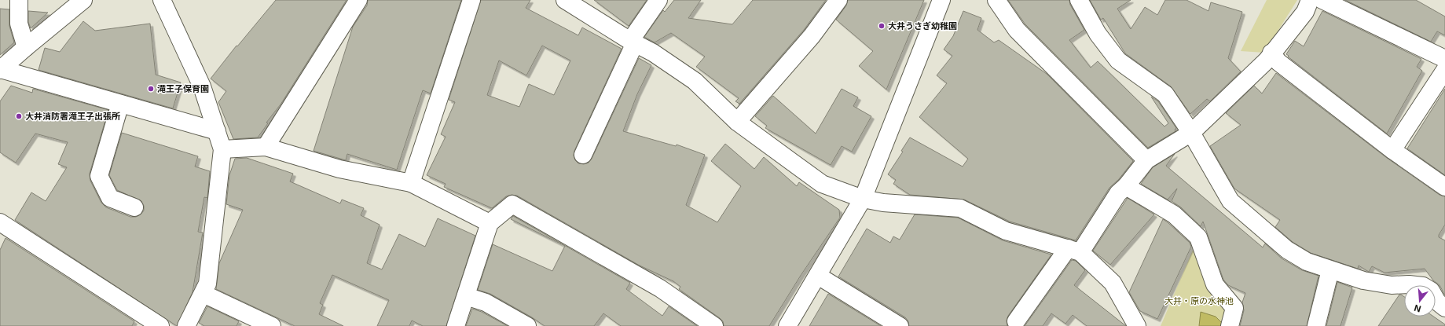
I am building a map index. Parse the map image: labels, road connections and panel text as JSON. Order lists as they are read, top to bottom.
{
  "parks": ["大井・原の水神池"],
  "places": ["大井うさぎ幼稚園", "滝王子保育園", "大井消防署滝王子出張所"],
  "north": "bottom"
}
